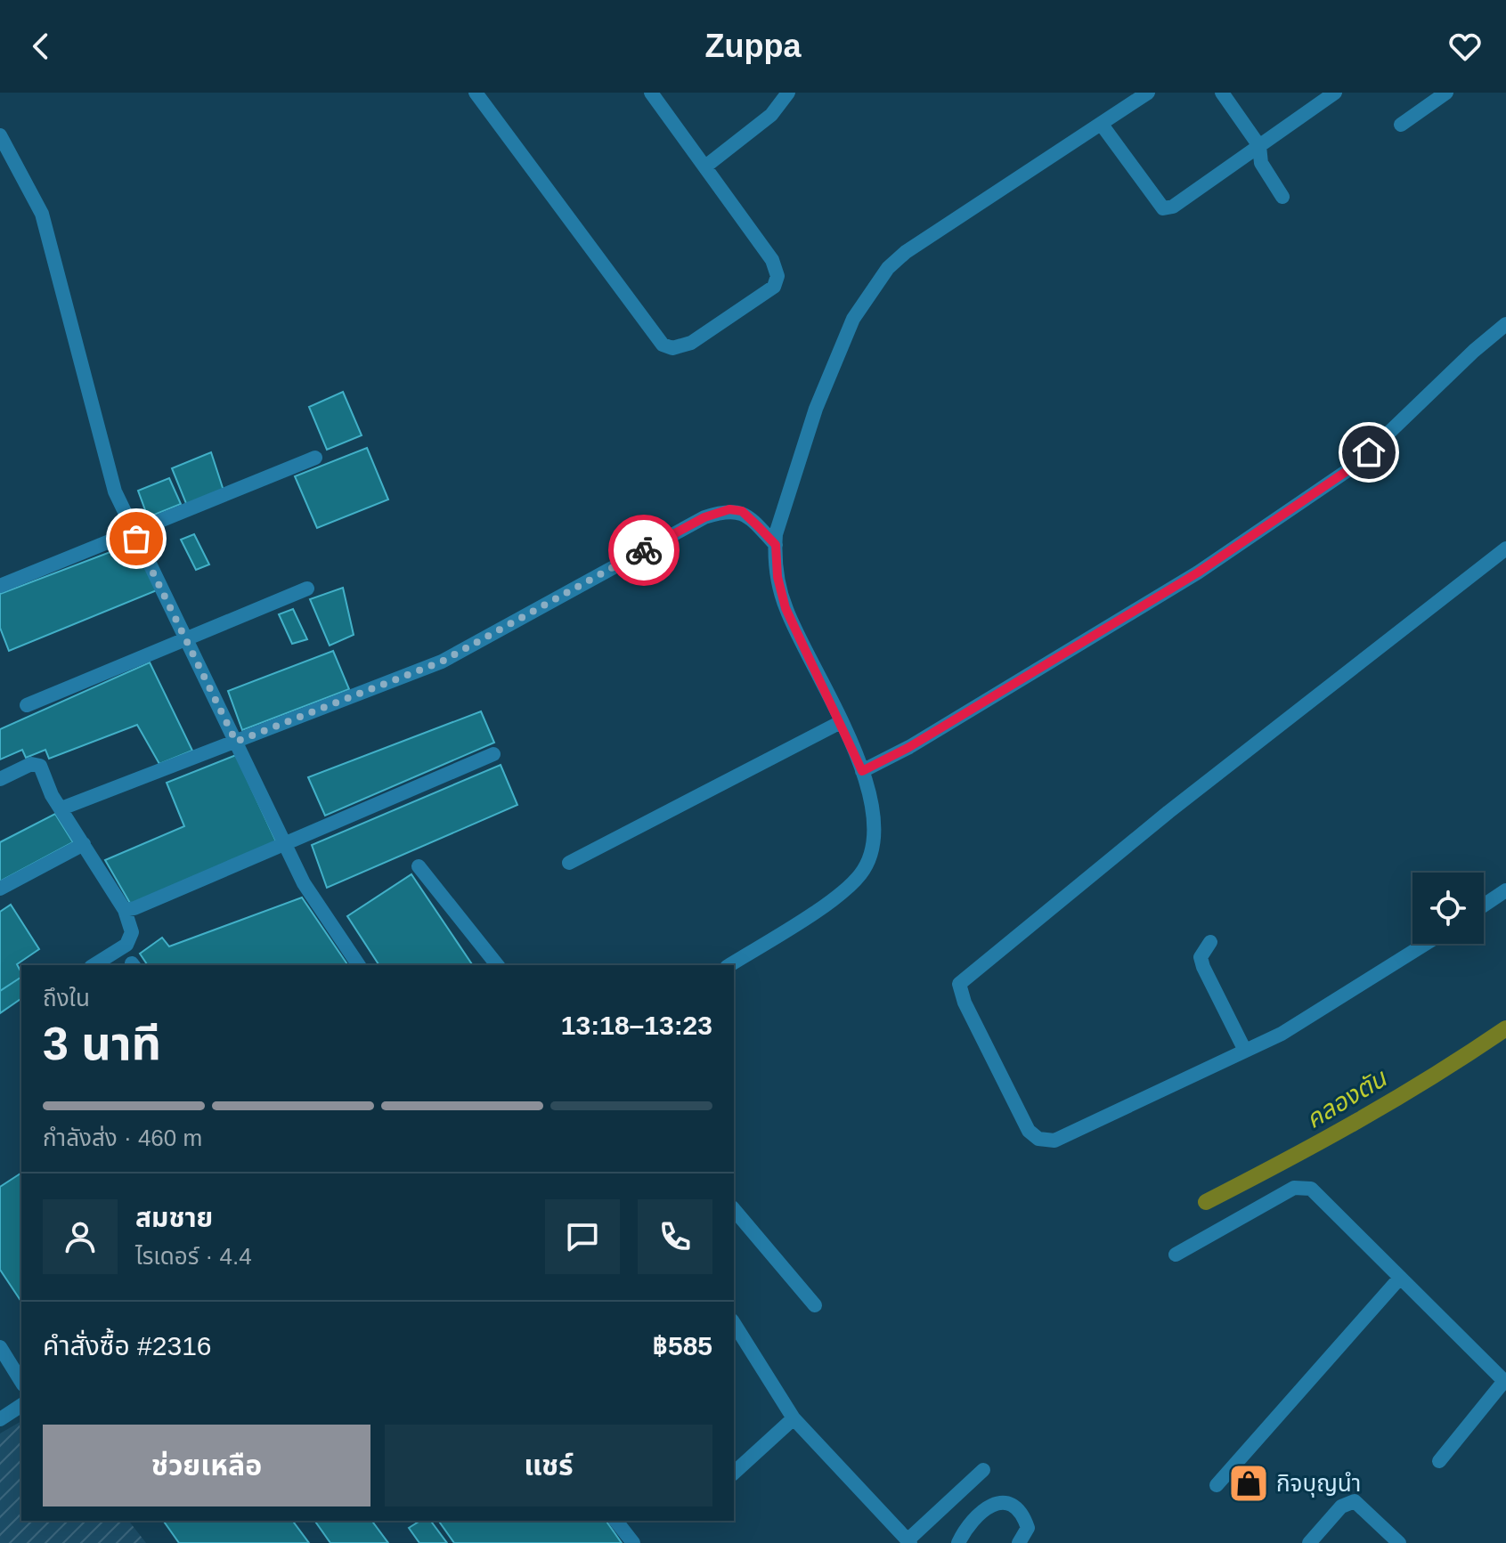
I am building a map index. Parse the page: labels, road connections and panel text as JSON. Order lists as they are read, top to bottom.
{
  "water": ["คลองตัน"],
  "places": {
    "shop": ["กิจบุญนำ"]
  },
  "page": {
    "header": "Zuppa",
    "heading": ["3 นาที", "ถึงใน", "13:18–13:23"],
    "panel": [
      "สมชาย",
      "ไรเดอร์ · 4.4",
      "คำสั่งซื้อ #2316",
      "฿585"
    ],
    "bar": "กำลังส่ง · 460 m",
    "buttons": ["ช่วยเหลือ", "แชร์"]
  }
}
